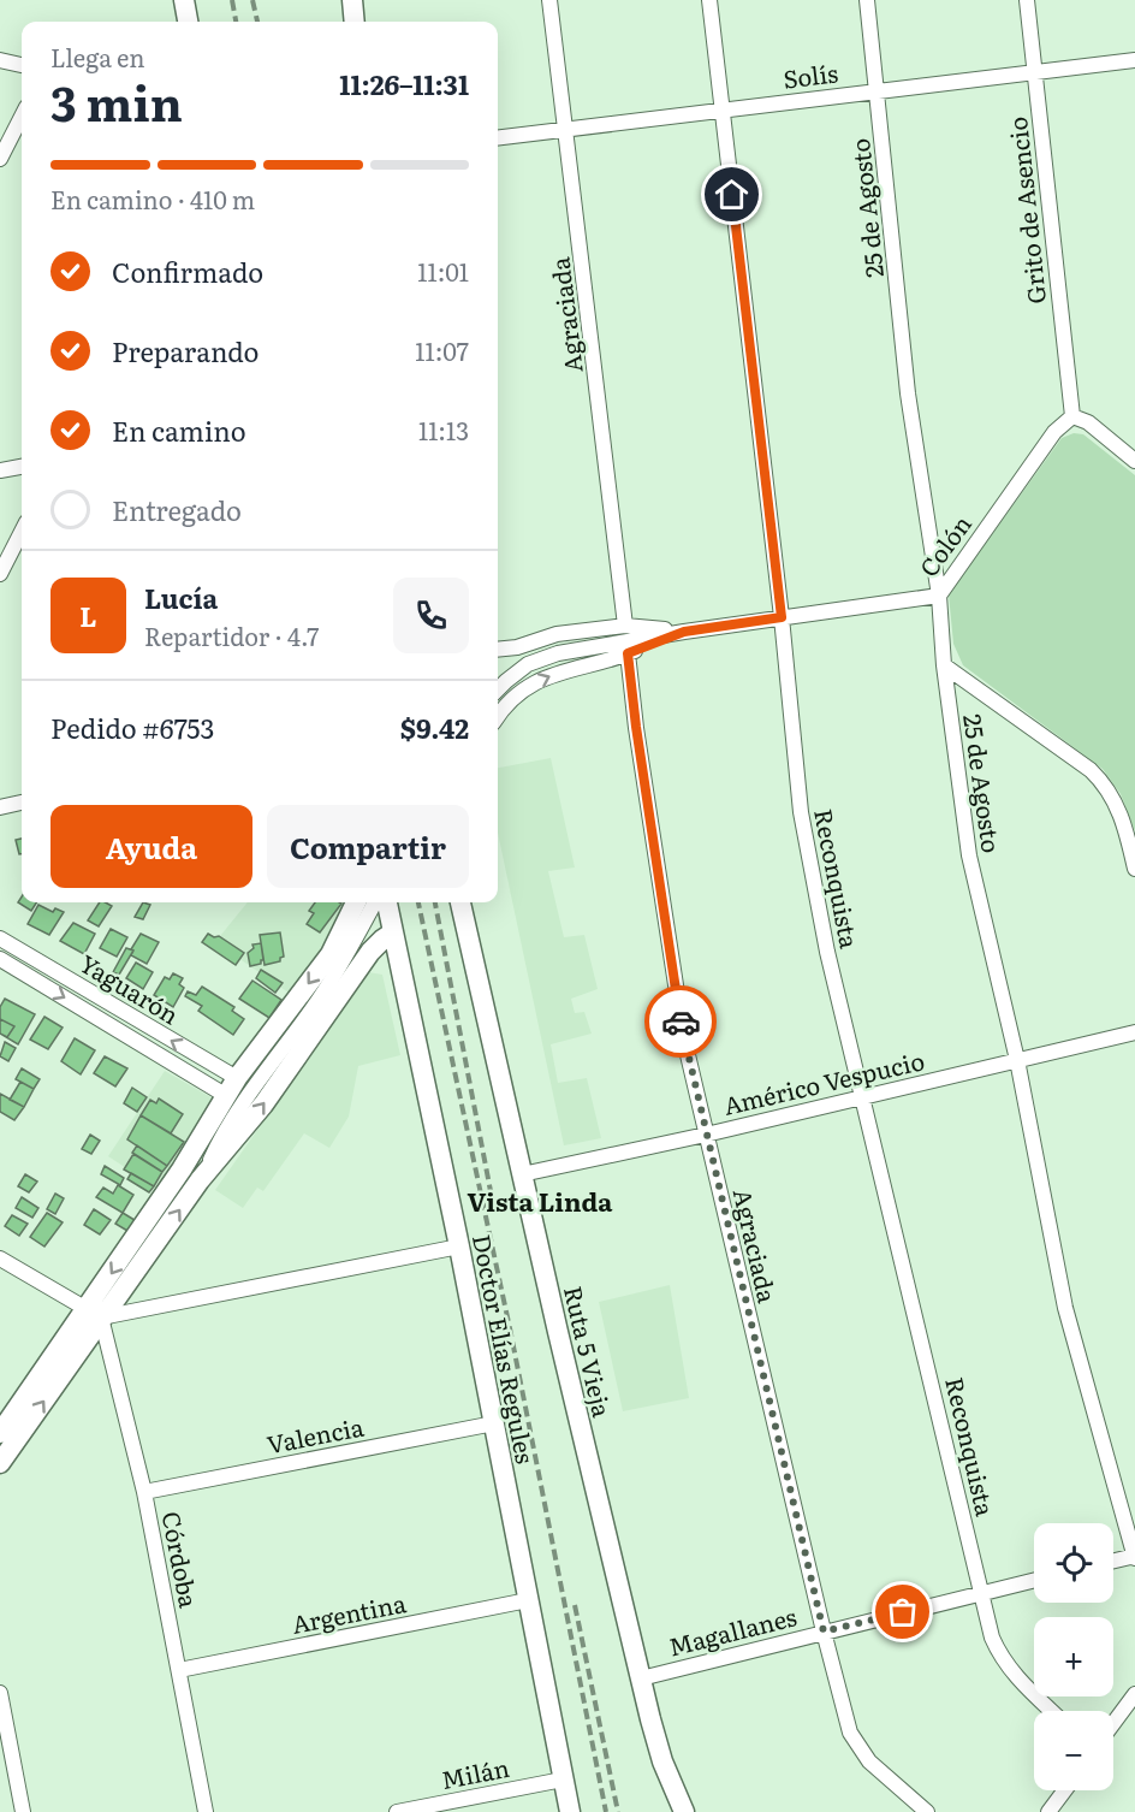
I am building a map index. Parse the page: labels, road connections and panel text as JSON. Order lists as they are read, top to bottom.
{
  "streets": {
    "street": [
      "Solís",
      "25 de Agosto",
      "Grito de Asencio",
      "Agraciada",
      "Colón",
      "Reconquista",
      "Yaguarón",
      "Américo Vespucio",
      "Doctor Elías Regules",
      "Ruta 5 Vieja",
      "Valencia",
      "Córdoba",
      "Argentina",
      "Magallanes",
      "Milán"
    ]
  },
  "crossings": [
    ["Solís", "25 de Agosto"],
    ["Solís", "Grito de Asencio"],
    ["Solís", "Agraciada"],
    ["Solís", "Reconquista"],
    ["25 de Agosto", "Colón"],
    ["25 de Agosto", "Américo Vespucio"],
    ["Grito de Asencio", "Colón"],
    ["Agraciada", "Colón"],
    ["Agraciada", "Américo Vespucio"],
    ["Agraciada", "Magallanes"],
    ["Colón", "Reconquista"],
    ["Reconquista", "Américo Vespucio"],
    ["Reconquista", "Magallanes"],
    ["Américo Vespucio", "Ruta 5 Vieja"],
    ["Doctor Elías Regules", "Valencia"],
    ["Doctor Elías Regules", "Argentina"],
    ["Doctor Elías Regules", "Milán"],
    ["Ruta 5 Vieja", "Magallanes"],
    ["Valencia", "Córdoba"],
    ["Córdoba", "Argentina"]
  ],
  "districts": ["Vista Linda"],
  "page": {
    "heading": ["3 min", "Llega en", "11:26–11:31"],
    "panel": [
      "Lucía",
      "Repartidor · 4.7",
      "Pedido #6753",
      "$9.42"
    ],
    "bar": "En camino · 410 m",
    "list": [
      ["Confirmado", "11:01"],
      ["Preparando", "11:07"],
      ["En camino", "11:13"],
      "Entregado"
    ],
    "round": "L",
    "buttons": ["Ayuda", "Compartir"],
    "map_buttons": ["+", "−"]
  }
}
